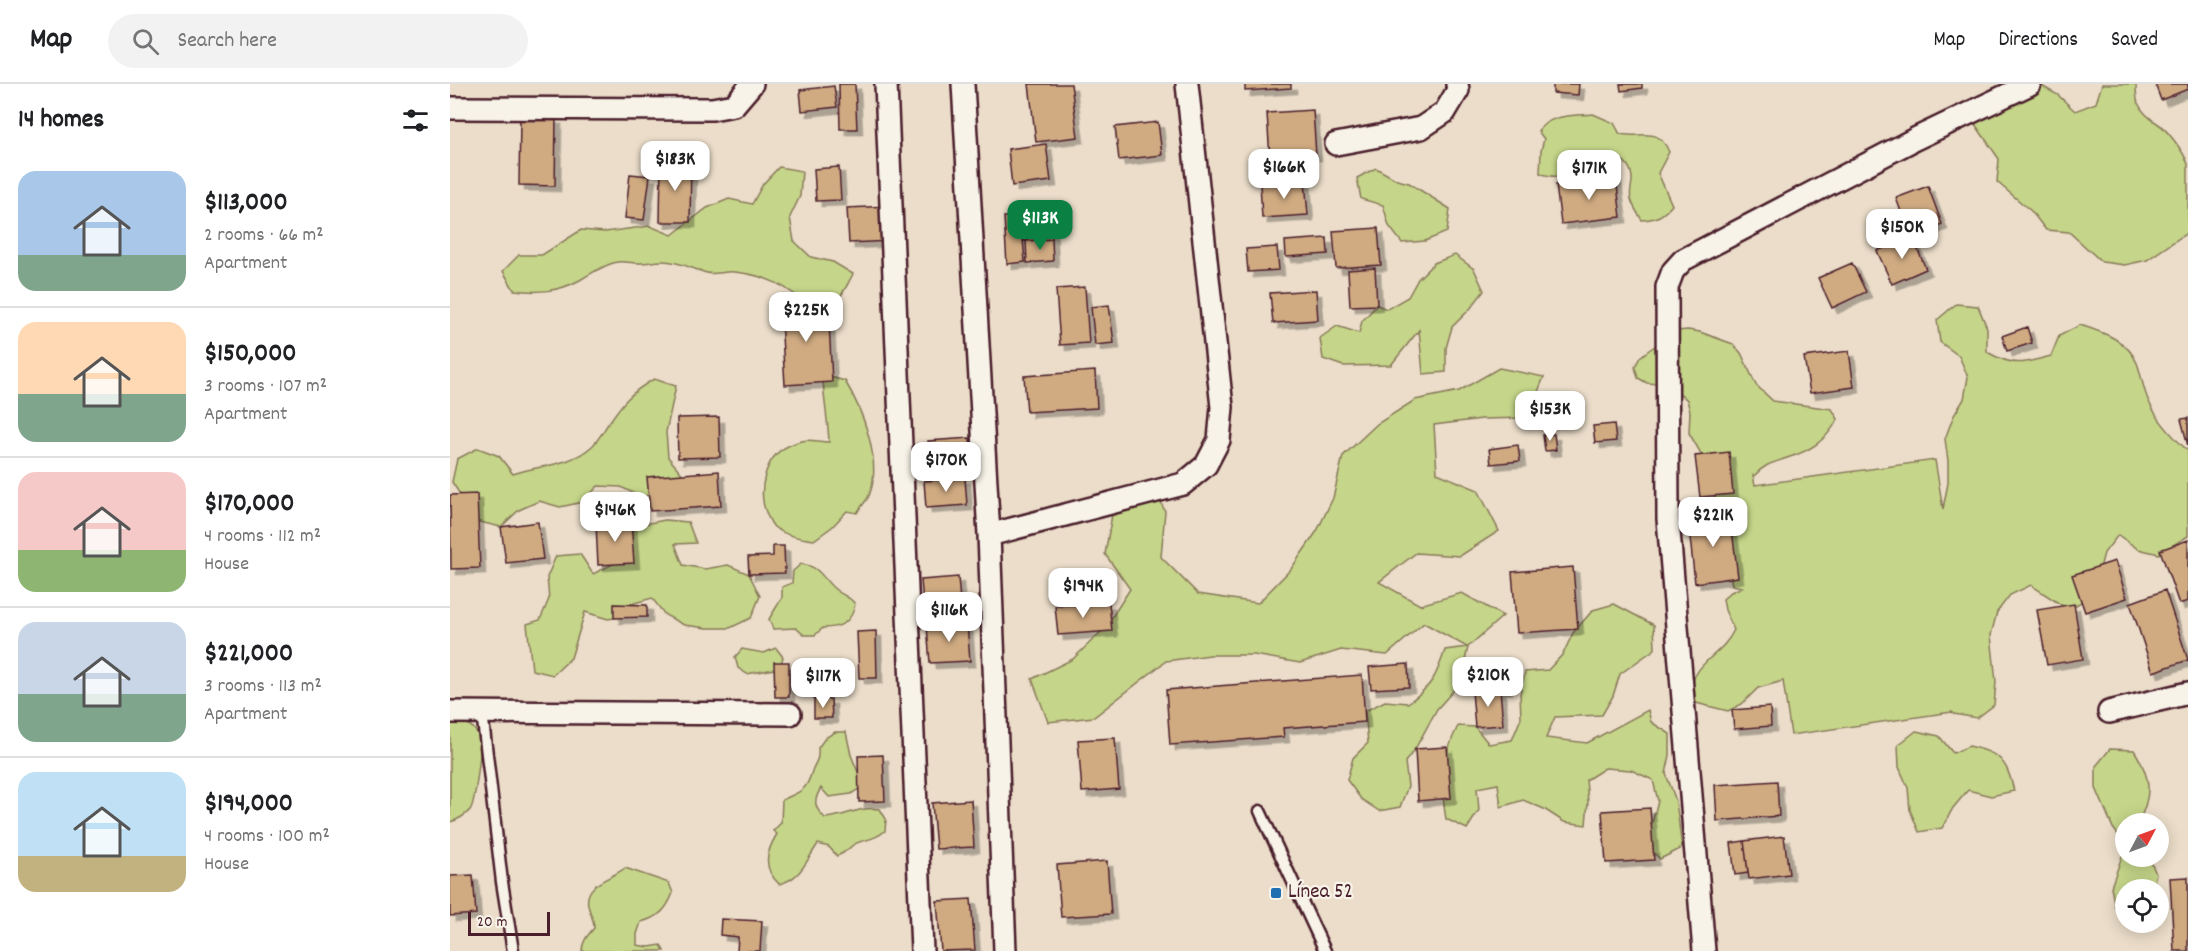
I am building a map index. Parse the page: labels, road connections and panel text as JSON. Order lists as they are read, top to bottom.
{
  "places": {
    "transit": ["Línea 52"]
  },
  "scale_bar": "20 m",
  "north": "top right",
  "page": {
    "header": "Map",
    "search": "Search here",
    "nav": ["Map", "Directions", "Saved"],
    "heading": "14 homes",
    "price": [
      "$183K",
      "$166K",
      "$171K",
      "$113K",
      "$150K",
      "$225K",
      "$153K",
      "$170K",
      "$146K",
      "$221K",
      "$194K",
      "$116K",
      "$210K",
      "$117K"
    ],
    "list": [
      {
        "name": "$113,000",
        "note": "2 rooms · 66 m² · Apartment"
      },
      {
        "name": "$150,000",
        "note": "3 rooms · 107 m² · Apartment"
      },
      {
        "name": "$170,000",
        "note": "4 rooms · 112 m² · House"
      },
      {
        "name": "$221,000",
        "note": "3 rooms · 113 m² · Apartment"
      },
      {
        "name": "$194,000",
        "note": "4 rooms · 100 m² · House"
      }
    ],
    "scale": "20 m"
  }
}
